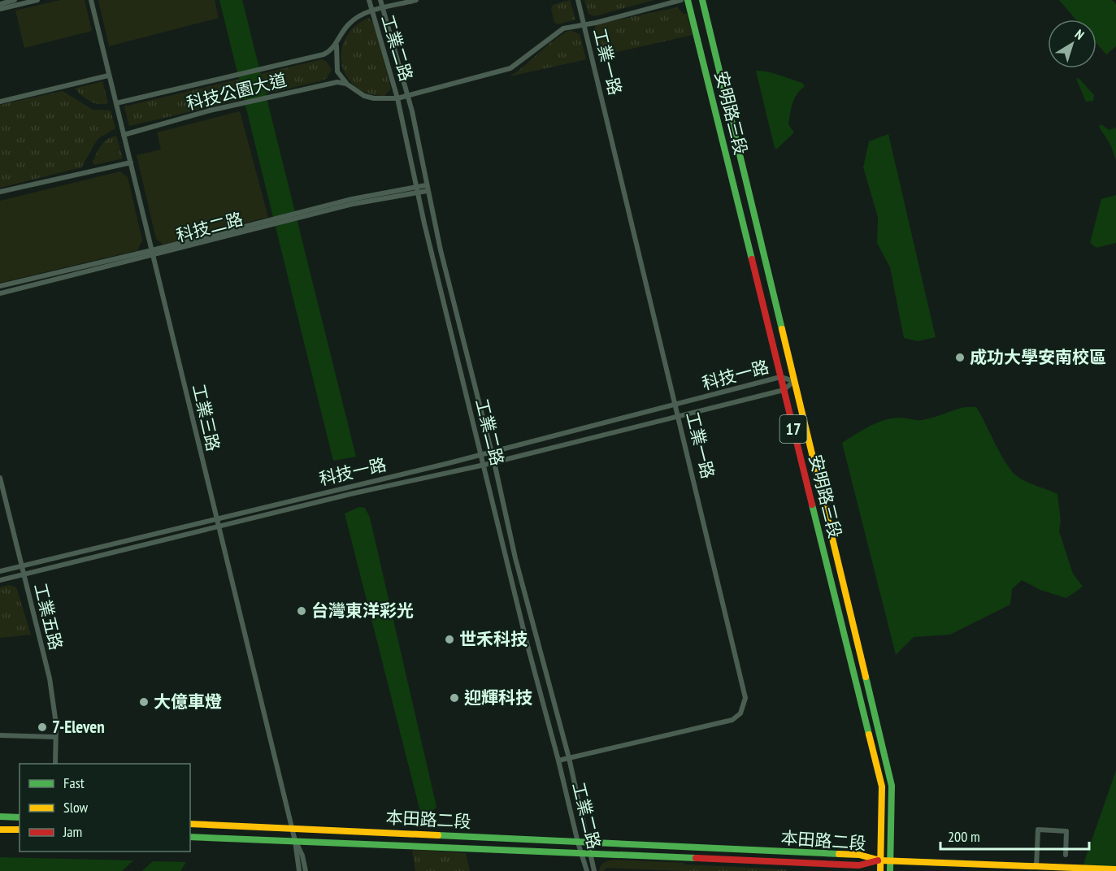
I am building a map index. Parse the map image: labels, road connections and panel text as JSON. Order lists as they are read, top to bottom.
{
  "streets": {
    "main road": ["安明路三段", "17", "本田路二段"],
    "street": [
      "工業二路",
      "工業一路",
      "科技公園大道",
      "科技二路",
      "科技一路",
      "工業三路",
      "工業五路"
    ]
  },
  "crossings": [
    ["工業二路", "工業一路"],
    ["工業二路", "科技公園大道"],
    ["工業二路", "科技二路"],
    ["工業二路", "科技一路"],
    ["工業二路", "本田路二段"],
    ["工業一路", "科技公園大道"],
    ["工業一路", "科技一路"],
    ["科技公園大道", "工業三路"],
    ["安明路三段", "科技一路"],
    ["安明路三段", "17"],
    ["安明路三段", "本田路二段"],
    ["科技二路", "工業三路"],
    ["科技一路", "工業三路"],
    ["科技一路", "工業五路"],
    ["工業三路", "本田路二段"],
    ["17", "本田路二段"]
  ],
  "places": [
    "成功大學安南校區",
    "台灣東洋彩光",
    "世禾科技",
    "迎輝科技",
    "大億車燈",
    "7-Eleven"
  ],
  "legend": ["Fast", "Slow", "Jam"],
  "scale_bar": "200 m",
  "north": "top right"
}
